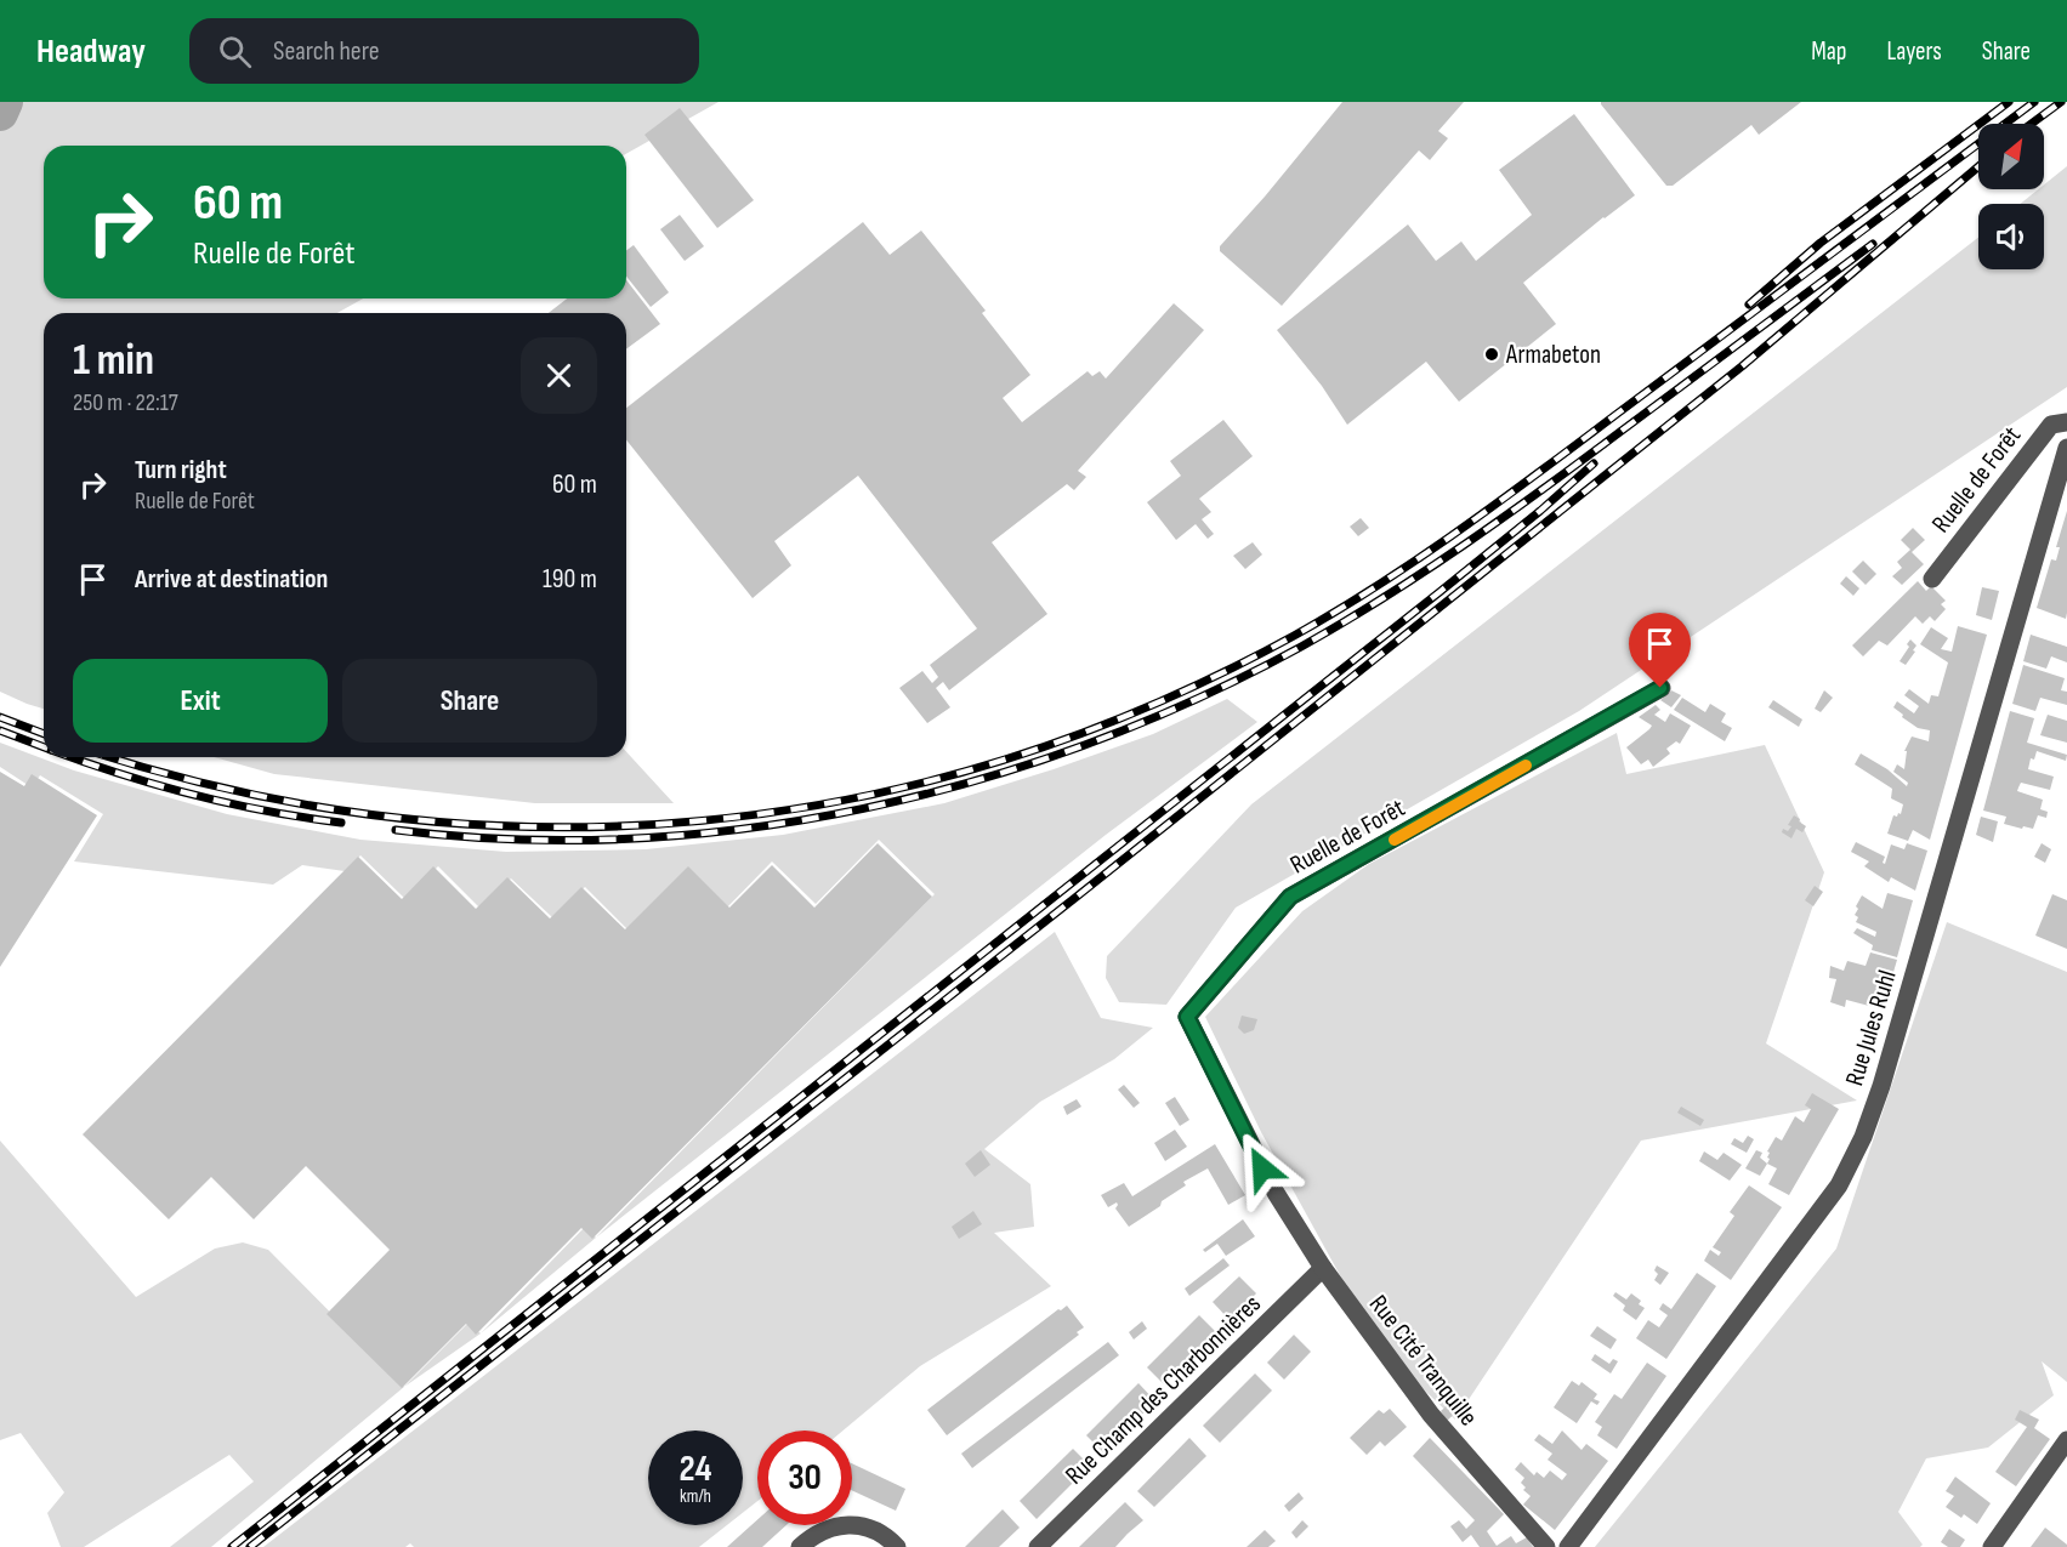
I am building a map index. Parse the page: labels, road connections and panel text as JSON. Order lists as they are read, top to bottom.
{
  "streets": {
    "street": [
      "Ruelle de Forêt",
      "Rue Jules Ruhl",
      "Rue Cité Tranquille",
      "Rue Champ des Charbonnières"
    ]
  },
  "crossings": [
    ["Ruelle de Forêt", "Rue Cité Tranquille"],
    ["Rue Cité Tranquille", "Rue Champ des Charbonnières"]
  ],
  "places": ["Armabeton"],
  "north": "top right",
  "page": {
    "header": "Headway",
    "search": "Search here",
    "nav": ["Map", "Layers", "Share"],
    "turn": ["60 m", "Ruelle de Forêt"],
    "heading": ["1 min", "250 m · 22:17"],
    "list": [
      {
        "name": "Turn right",
        "note": "Ruelle de Forêt",
        "value": "60 m"
      },
      {
        "name": "Arrive at destination",
        "value": "190 m"
      }
    ],
    "buttons": ["Exit", "Share"],
    "speed": "24 km/h",
    "limit": "30"
  }
}
